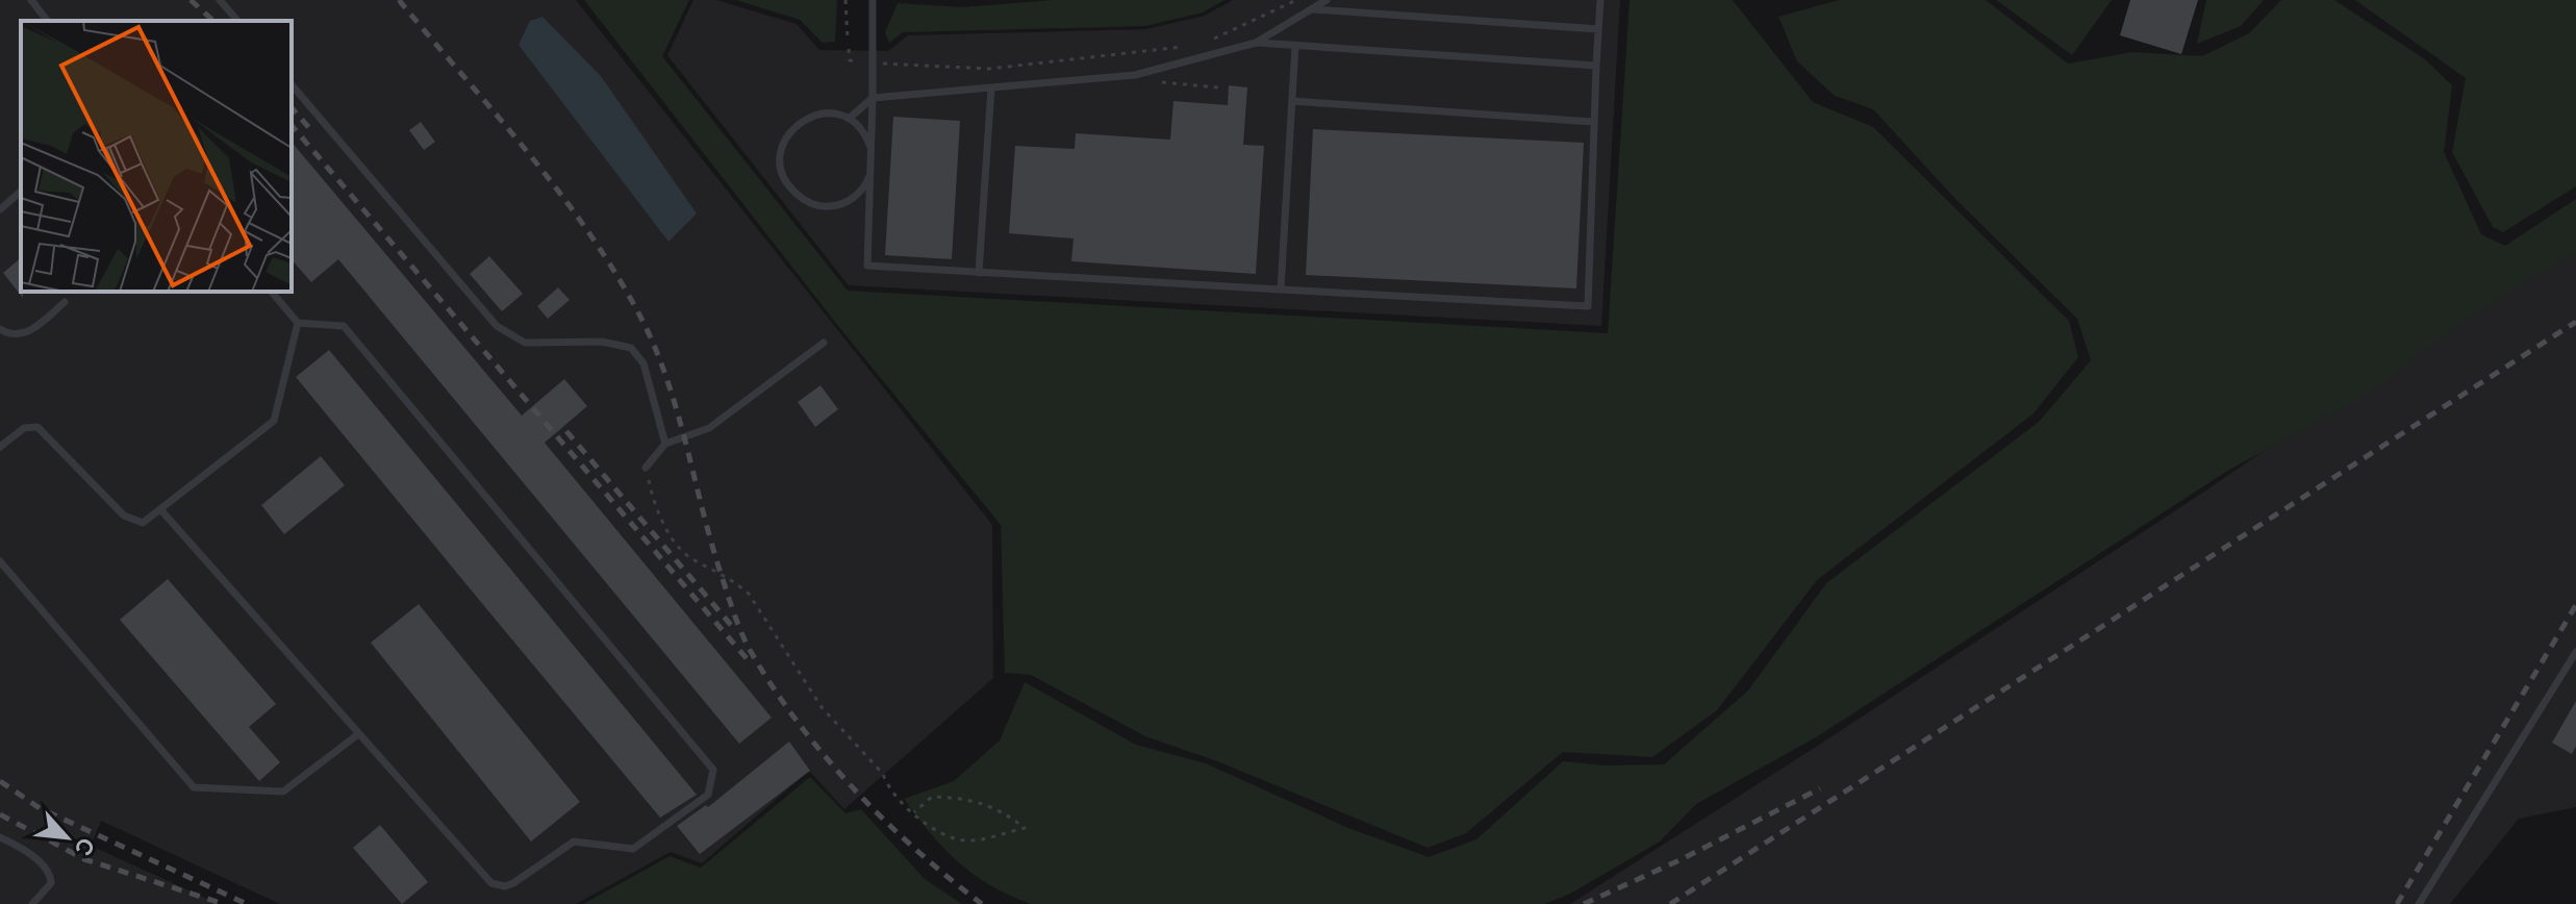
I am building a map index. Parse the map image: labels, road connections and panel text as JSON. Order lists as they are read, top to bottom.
{
  "north": "bottom right"
}
